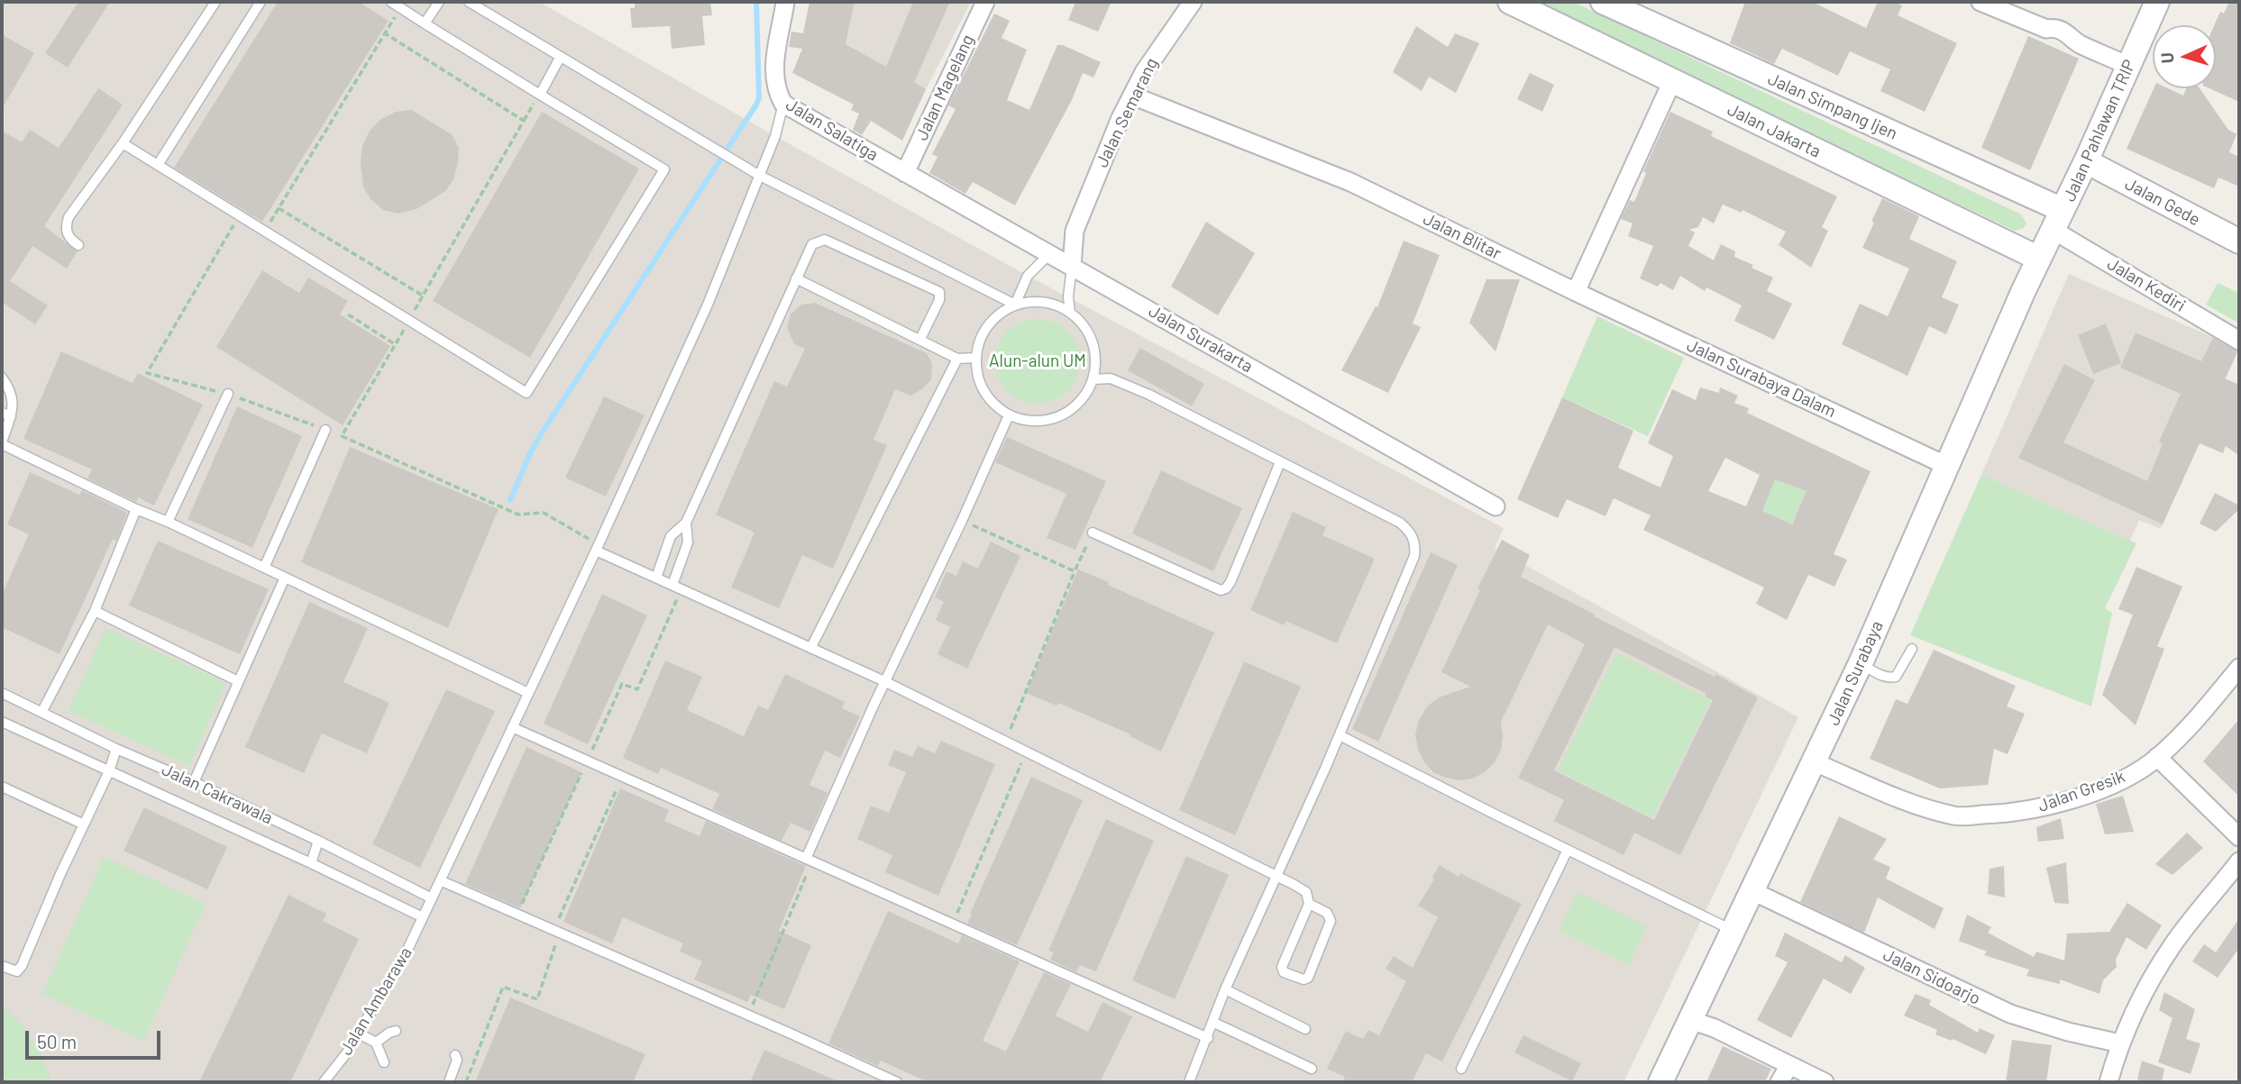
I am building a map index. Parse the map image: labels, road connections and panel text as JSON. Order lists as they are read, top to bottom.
{
  "streets": {
    "main road": [
      "Jalan Simpang Ijen",
      "Jalan Jakarta",
      "Jalan Pahlawan TRIP",
      "Jalan Gede",
      "Jalan Surabaya"
    ],
    "street": [
      "Jalan Magelang",
      "Jalan Semarang",
      "Jalan Salatiga",
      "Jalan Blitar",
      "Jalan Kediri",
      "Jalan Surakarta",
      "Jalan Surabaya Dalam",
      "Jalan Gresik",
      "Jalan Sidoarjo"
    ],
    "lane": ["Jalan Cakrawala", "Jalan Ambarawa"]
  },
  "crossings": [
    ["Jalan Magelang", "Jalan Salatiga"],
    ["Jalan Magelang", "Jalan Surakarta"],
    ["Jalan Simpang Ijen", "Jalan Pahlawan TRIP"],
    ["Jalan Simpang Ijen", "Jalan Kediri"],
    ["Jalan Semarang", "Jalan Blitar"],
    ["Jalan Semarang", "Jalan Surakarta"],
    ["Jalan Salatiga", "Jalan Surakarta"],
    ["Jalan Salatiga", "Jalan Ambarawa"],
    ["Jalan Jakarta", "Jalan Pahlawan TRIP"],
    ["Jalan Jakarta", "Jalan Surabaya"],
    ["Jalan Pahlawan TRIP", "Jalan Gede"],
    ["Jalan Pahlawan TRIP", "Jalan Kediri"],
    ["Jalan Pahlawan TRIP", "Jalan Surabaya"],
    ["Jalan Blitar", "Jalan Surabaya Dalam"],
    ["Jalan Surabaya Dalam", "Jalan Surabaya"],
    ["Jalan Surabaya", "Jalan Gresik"],
    ["Jalan Surabaya", "Jalan Sidoarjo"],
    ["Jalan Cakrawala", "Jalan Ambarawa"]
  ],
  "parks": ["Alun-alun UM"],
  "scale_bar": "50 m",
  "north": "left"
}
